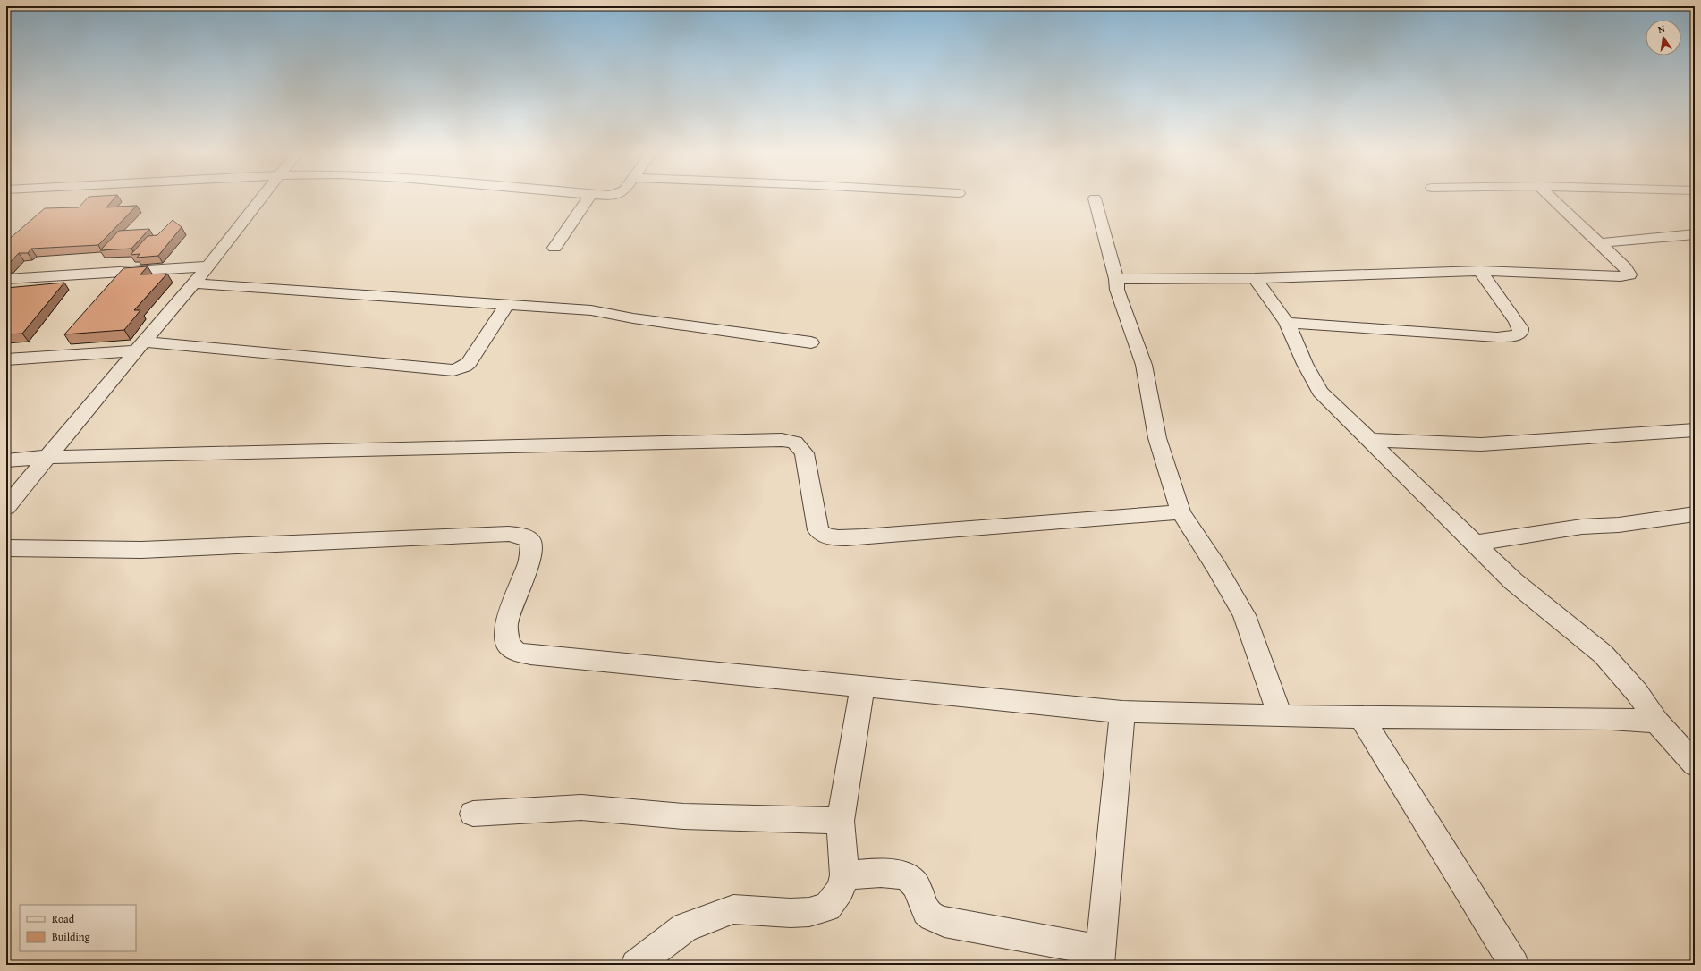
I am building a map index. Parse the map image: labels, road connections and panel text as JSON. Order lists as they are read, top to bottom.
{
  "legend": ["Road", "Building"],
  "north": "top"
}
